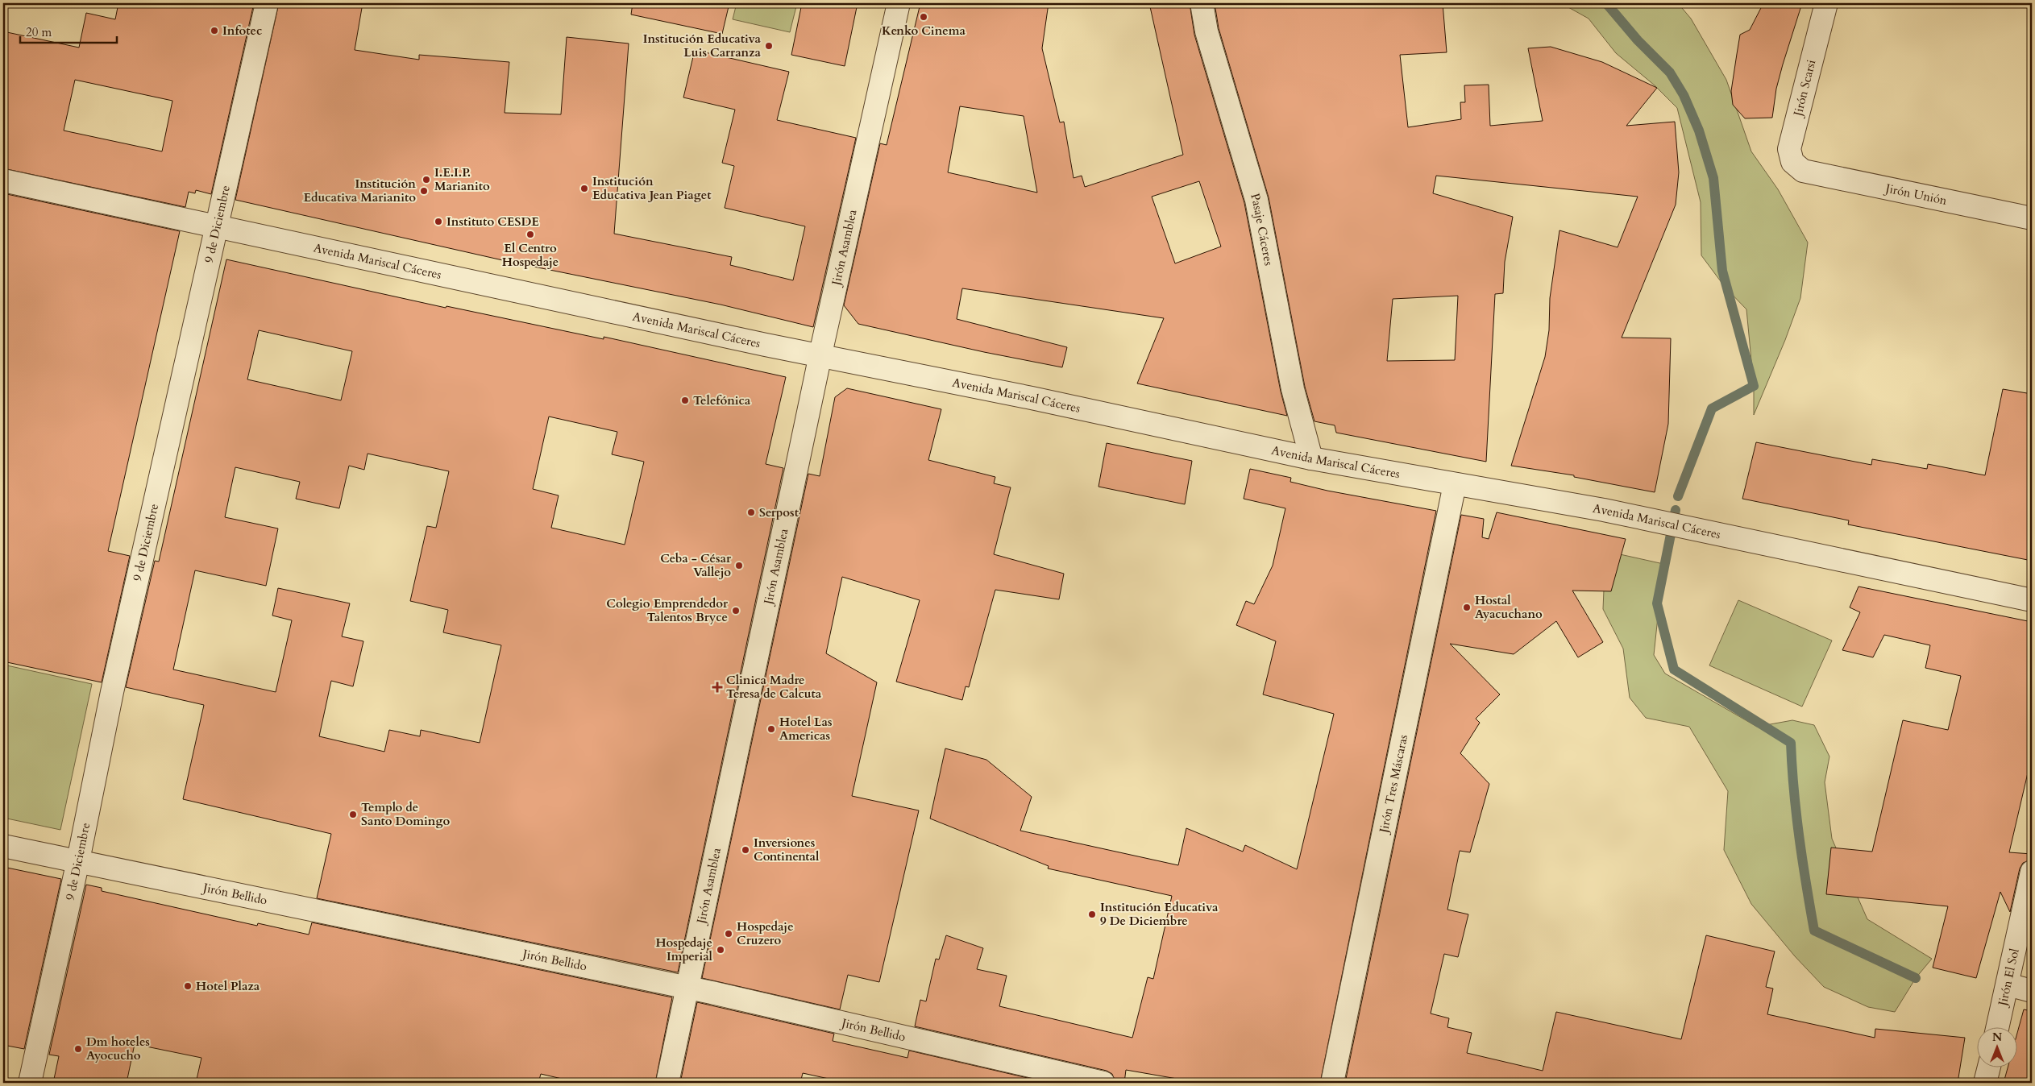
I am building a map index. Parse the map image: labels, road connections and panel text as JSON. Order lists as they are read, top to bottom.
{
  "streets": {
    "street": [
      "Jirón Scarsi",
      "Jirón Unión",
      "9 de Diciembre",
      "Pasaje Cáceres",
      "Jirón Asamblea",
      "Avenida Mariscal Cáceres",
      "Jirón Tres Máscaras",
      "Jirón Bellido",
      "Jirón El Sol"
    ]
  },
  "crossings": [
    ["Jirón Scarsi", "Jirón Unión"],
    ["9 de Diciembre", "Avenida Mariscal Cáceres"],
    ["9 de Diciembre", "Jirón Bellido"],
    ["Pasaje Cáceres", "Avenida Mariscal Cáceres"],
    ["Jirón Asamblea", "Avenida Mariscal Cáceres"],
    ["Jirón Asamblea", "Jirón Bellido"],
    ["Avenida Mariscal Cáceres", "Jirón Tres Máscaras"]
  ],
  "places": {
    "other": [
      "Kenko Cinema",
      "Infotec",
      "Institución Educativa Luis Carranza",
      "I.E.I.P. Marianito",
      "Institución Educativa Jean Piaget",
      "Institución Educativa Marianito",
      "Instituto CESDE",
      "El Centro Hospedaje",
      "Telefónica",
      "Serpost",
      "Ceba - César Vallejo",
      "Hostal Ayacuchano",
      "Colegio Emprendedor Talentos Bryce",
      "Hotel Las Americas",
      "Templo de Santo Domingo",
      "Inversiones Continental",
      "Institución Educativa 9 De Diciembre",
      "Hospedaje Cruzero",
      "Hospedaje Imperial",
      "Hotel Plaza",
      "Dm hoteles Ayocucho"
    ],
    "health": ["Clinica Madre Teresa de Calcuta"]
  },
  "scale_bar": "20 m",
  "north": "top"
}
